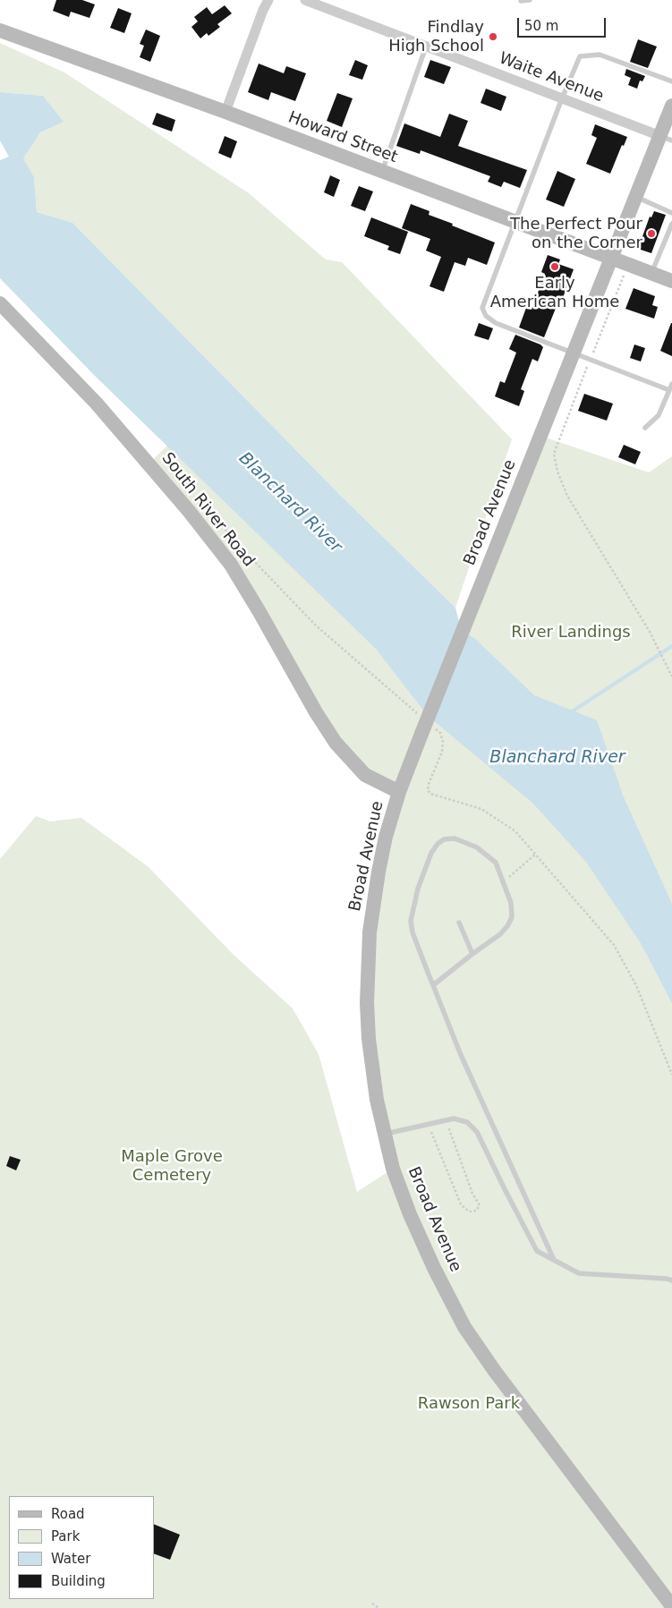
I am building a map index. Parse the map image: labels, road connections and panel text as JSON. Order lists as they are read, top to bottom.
{
  "streets": {
    "main road": ["Howard Street", "South River Road", "Broad Avenue"],
    "street": ["Waite Avenue"]
  },
  "crossings": [
    ["Waite Avenue", "Broad Avenue"],
    ["Howard Street", "Broad Avenue"],
    ["South River Road", "Broad Avenue"]
  ],
  "water": ["Blanchard River"],
  "parks": ["River Landings", "Maple Grove Cemetery", "Rawson Park"],
  "places": ["Findlay High School", "The Perfect Pour on the Corner", "Early American Home"],
  "legend": [
    "Road",
    "Park",
    "Water",
    "Building"
  ],
  "scale_bar": "50 m"
}
